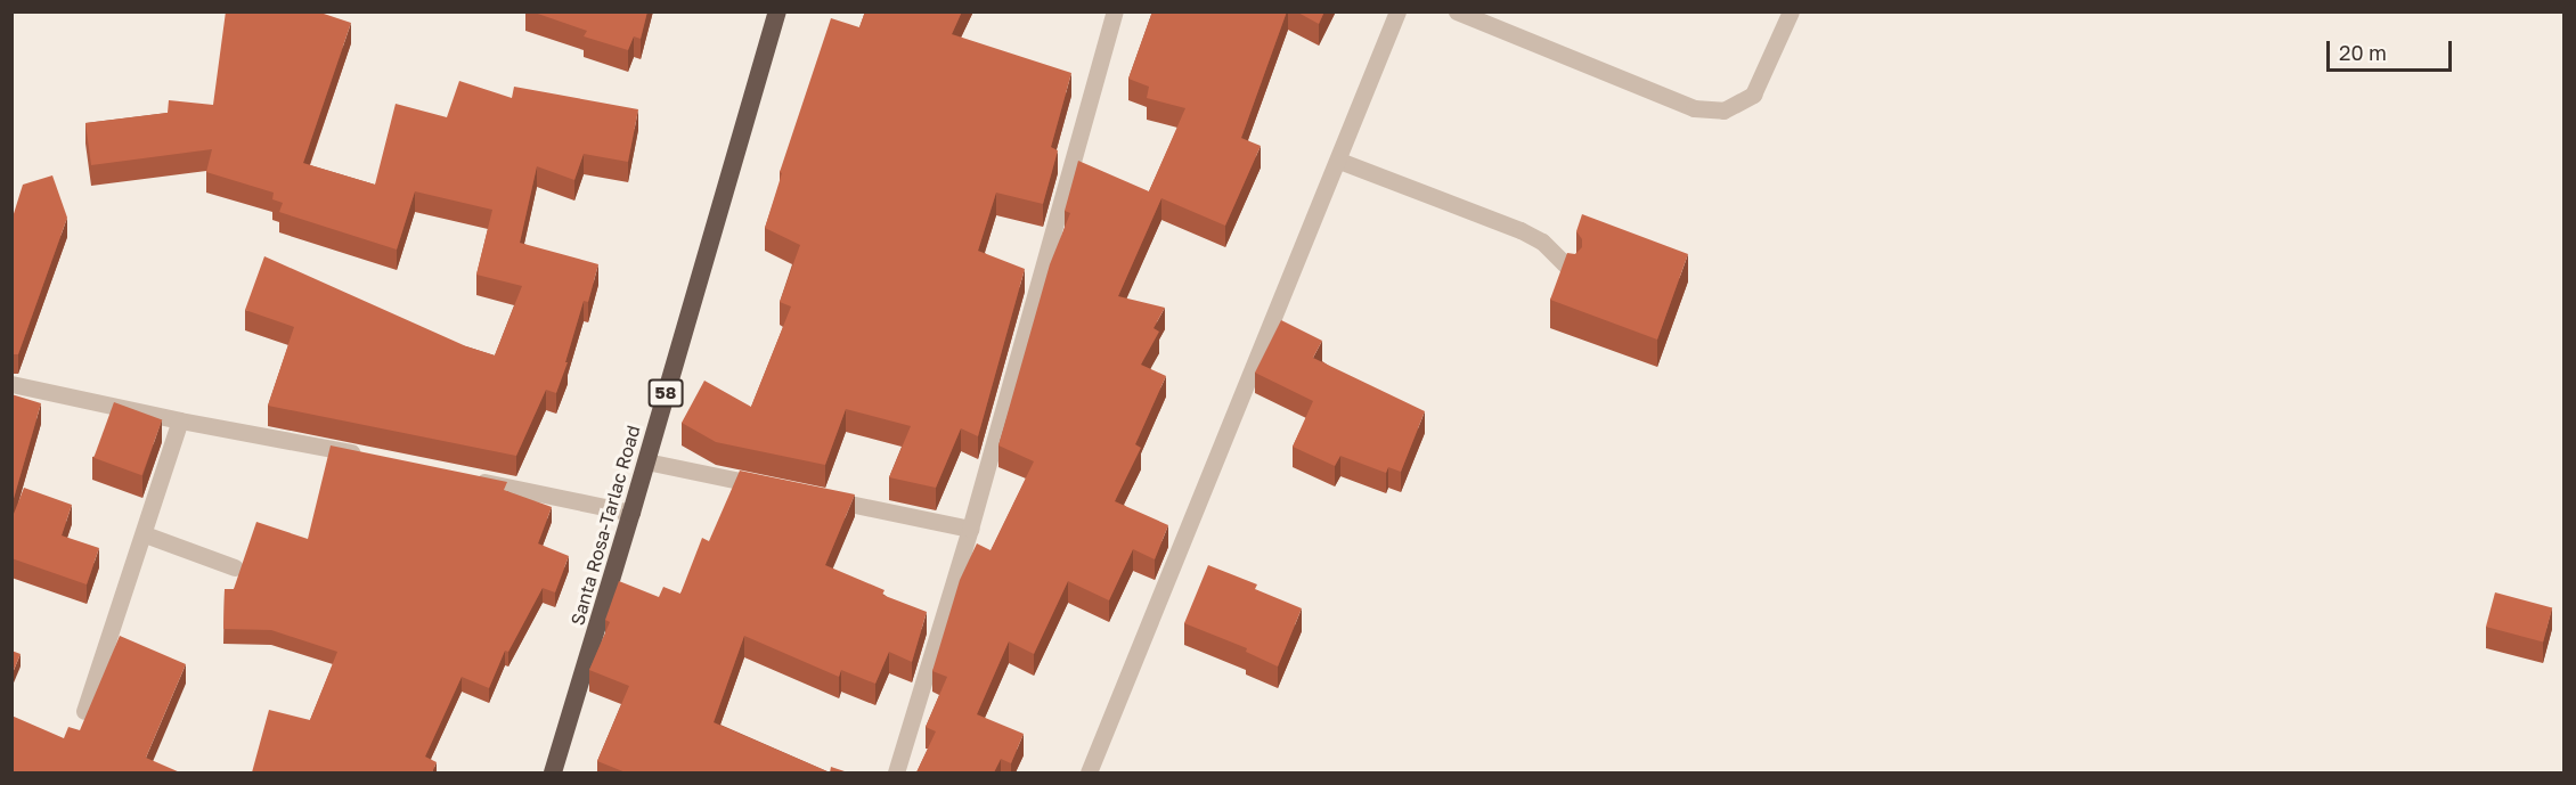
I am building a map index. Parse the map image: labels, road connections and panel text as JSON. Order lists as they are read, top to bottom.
{
  "streets": {
    "highway": ["58", "Santa Rosa-Tarlac Road"]
  },
  "scale_bar": "20 m"
}
